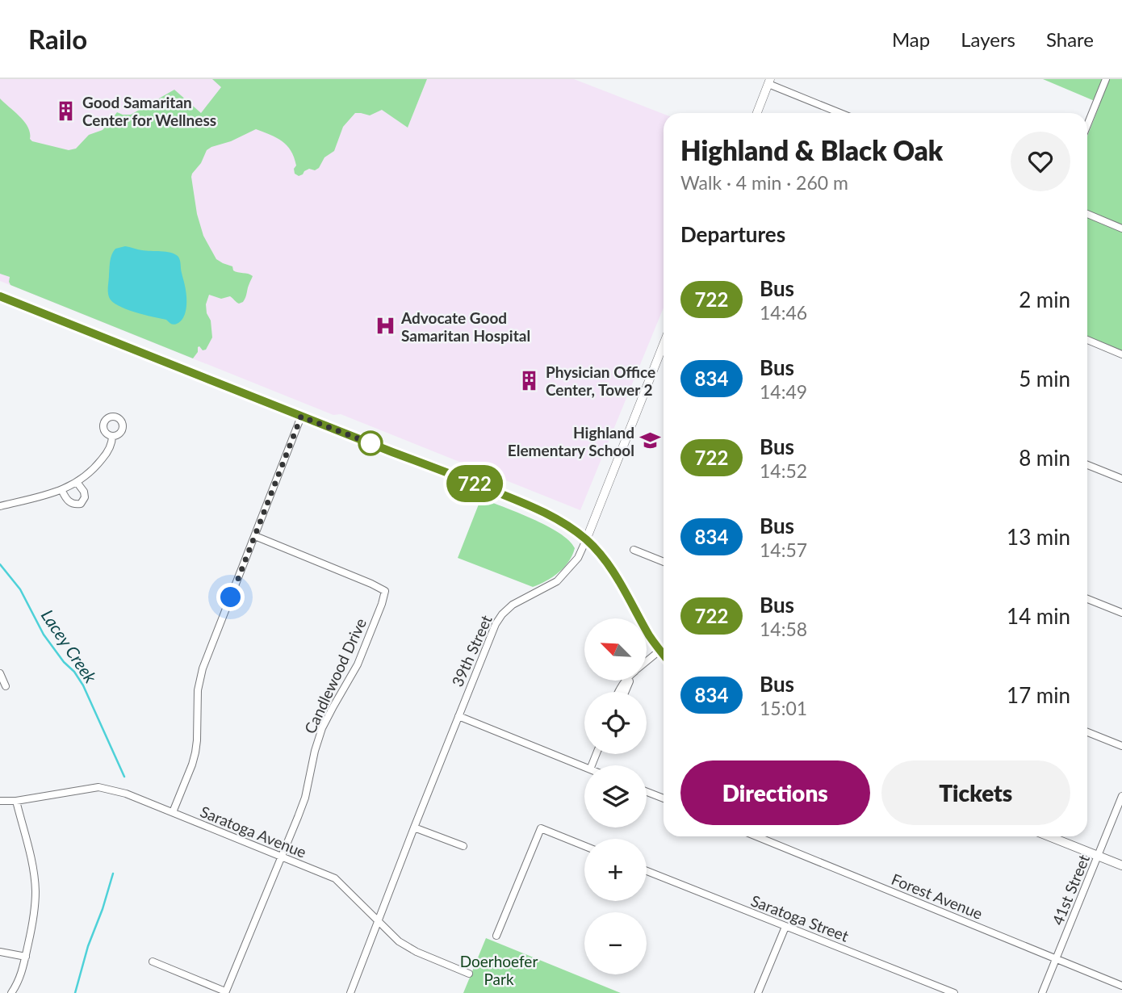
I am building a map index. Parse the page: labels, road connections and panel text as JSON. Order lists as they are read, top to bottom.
{
  "streets": {
    "street": [
      "39th Street",
      "Candlewood Drive",
      "Saratoga Avenue",
      "41st Street",
      "Forest Avenue",
      "Saratoga Street"
    ]
  },
  "crossings": [
    ["39th Street", "Saratoga Avenue"],
    ["Candlewood Drive", "Saratoga Avenue"],
    ["41st Street", "Forest Avenue"]
  ],
  "water": ["Lacey Creek"],
  "parks": ["Doerhoefer Park"],
  "places": {
    "building": ["Good Samaritan Center for Wellness", "Physician Office Center, Tower 2"],
    "hospital": ["Advocate Good Samaritan Hospital"],
    "school or university": ["Highland Elementary School"]
  },
  "lines": ["bus line 722"],
  "north": "top left",
  "page": {
    "header": "Railo",
    "nav": ["Map", "Layers", "Share"],
    "on_map": "722",
    "heading": [
      ["Highland & Black Oak", "Walk · 4 min · 260 m"],
      "Departures"
    ],
    "list": [
      {
        "mark": "722",
        "name": "Bus",
        "note": "14:46",
        "value": "2 min"
      },
      {
        "mark": "834",
        "name": "Bus",
        "note": "14:49",
        "value": "5 min"
      },
      {
        "mark": "722",
        "name": "Bus",
        "note": "14:52",
        "value": "8 min"
      },
      {
        "mark": "834",
        "name": "Bus",
        "note": "14:57",
        "value": "13 min"
      },
      {
        "mark": "722",
        "name": "Bus",
        "note": "14:58",
        "value": "14 min"
      },
      {
        "mark": "834",
        "name": "Bus",
        "note": "15:01",
        "value": "17 min"
      }
    ],
    "map_buttons": ["+", "−"],
    "buttons": ["Directions", "Tickets"]
  }
}
